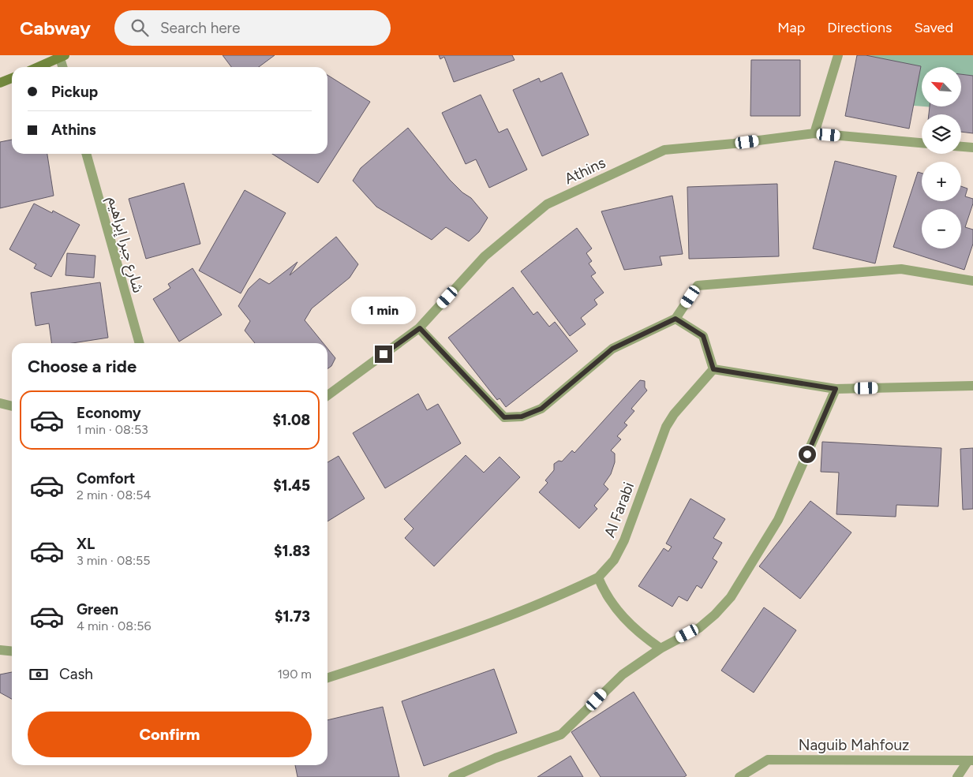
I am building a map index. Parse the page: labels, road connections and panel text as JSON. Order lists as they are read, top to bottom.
{
  "streets": {
    "street": [
      "Athins",
      "شارع جبرا إبراهيم",
      "Al Farabi",
      "Naguib Mahfouz"
    ]
  },
  "north": "top left",
  "page": {
    "header": "Cabway",
    "search": "Search here",
    "nav": ["Map", "Directions", "Saved"],
    "map_buttons": ["+", "−"],
    "banner": ["Pickup", "Athins"],
    "bubble": "1 min",
    "heading": "Choose a ride",
    "list": [
      {
        "name": "Economy",
        "note": "1 min · 08:53",
        "value": "$1.08"
      },
      {
        "name": "Comfort",
        "note": "2 min · 08:54",
        "value": "$1.45"
      },
      {
        "name": "XL",
        "note": "3 min · 08:55",
        "value": "$1.83"
      },
      {
        "name": "Green",
        "note": "4 min · 08:56",
        "value": "$1.73"
      }
    ],
    "pay": ["Cash", "190 m"],
    "buttons": "Confirm"
  }
}
